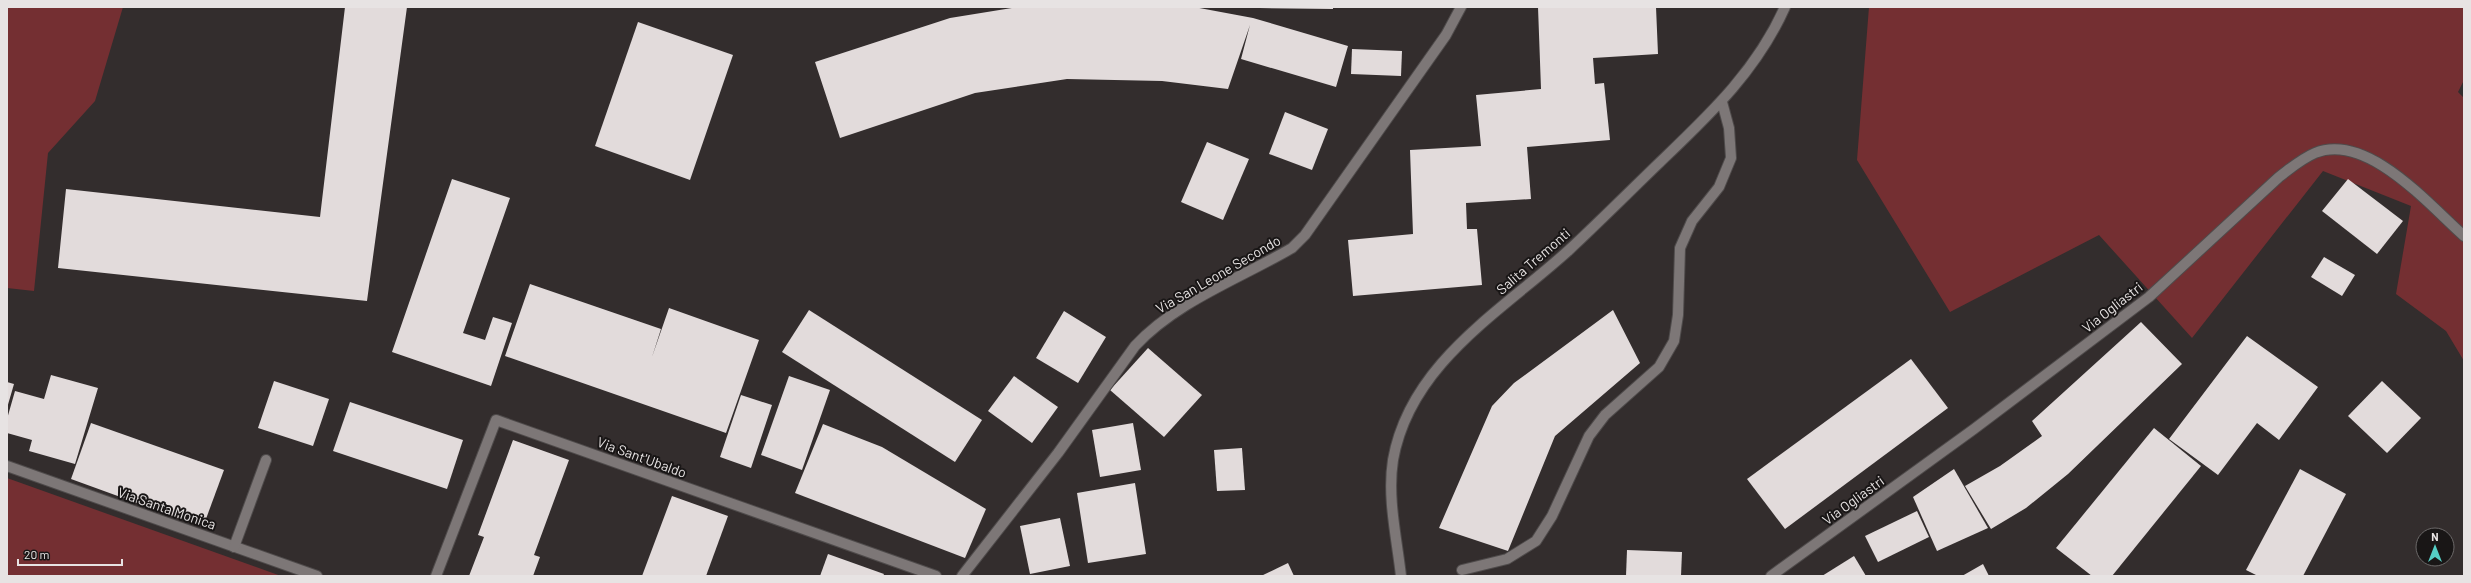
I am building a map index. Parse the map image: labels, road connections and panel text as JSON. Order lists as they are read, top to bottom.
{
  "streets": {
    "street": [
      "Salita Tremonti",
      "Via San Leone Secondo",
      "Via Ogliastri",
      "Via Sant'Ubaldo",
      "Via Santa Monica"
    ]
  },
  "scale_bar": "20 m",
  "north": "top"
}
